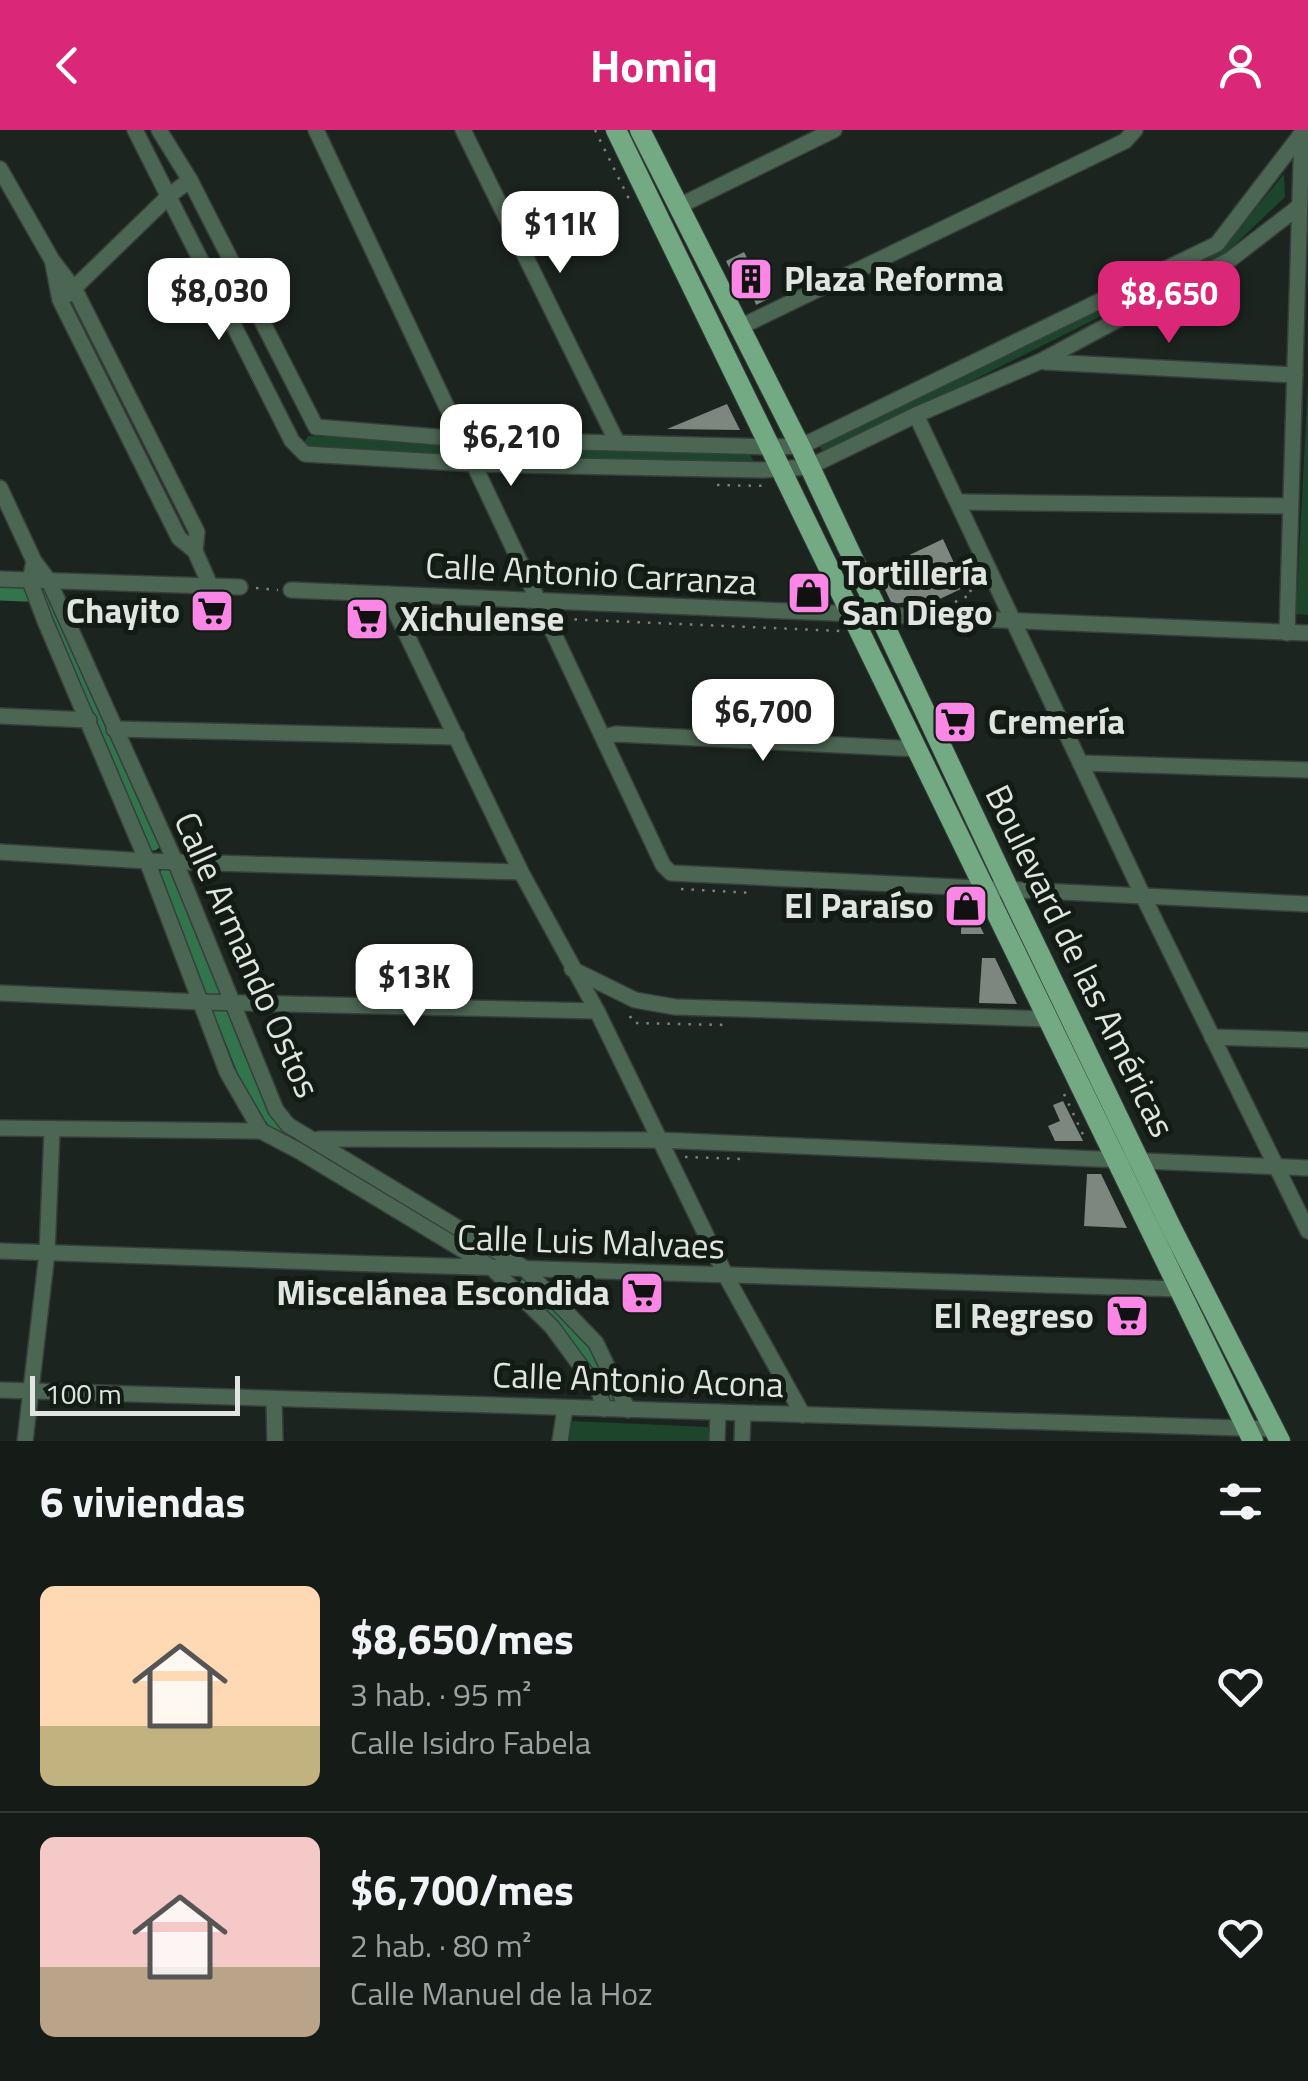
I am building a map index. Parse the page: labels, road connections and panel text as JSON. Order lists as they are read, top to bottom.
{
  "streets": {
    "main road": ["Boulevard de las Américas"],
    "street": [
      "Calle Antonio Carranza",
      "Calle Armando Ostos",
      "Calle Luis Malvaes",
      "Calle Antonio Acona"
    ]
  },
  "crossings": [
    ["Calle Antonio Carranza", "Boulevard de las Américas"],
    ["Calle Armando Ostos", "Calle Luis Malvaes"],
    ["Calle Armando Ostos", "Calle Antonio Acona"],
    ["Boulevard de las Américas", "Calle Luis Malvaes"],
    ["Boulevard de las Américas", "Calle Antonio Acona"]
  ],
  "places": {
    "building": ["Plaza Reforma"],
    "shop": ["Tortillería San Diego", "El Paraíso"],
    "supermarket": [
      "Chayito",
      "Xichulense",
      "Cremería",
      "Miscelánea Escondida",
      "El Regreso"
    ]
  },
  "scale_bar": "100 m",
  "page": {
    "header": "Homiq",
    "price": [
      "$11K",
      "$8,030",
      "$8,650",
      "$6,210",
      "$6,700",
      "$13K"
    ],
    "scale": "100 m",
    "heading": "6 viviendas",
    "list": [
      {
        "name": "$8,650/mes",
        "note": "3 hab. · 95 m² · Calle Isidro Fabela"
      },
      {
        "name": "$6,700/mes",
        "note": "2 hab. · 80 m² · Calle Manuel de la Hoz"
      }
    ]
  }
}
